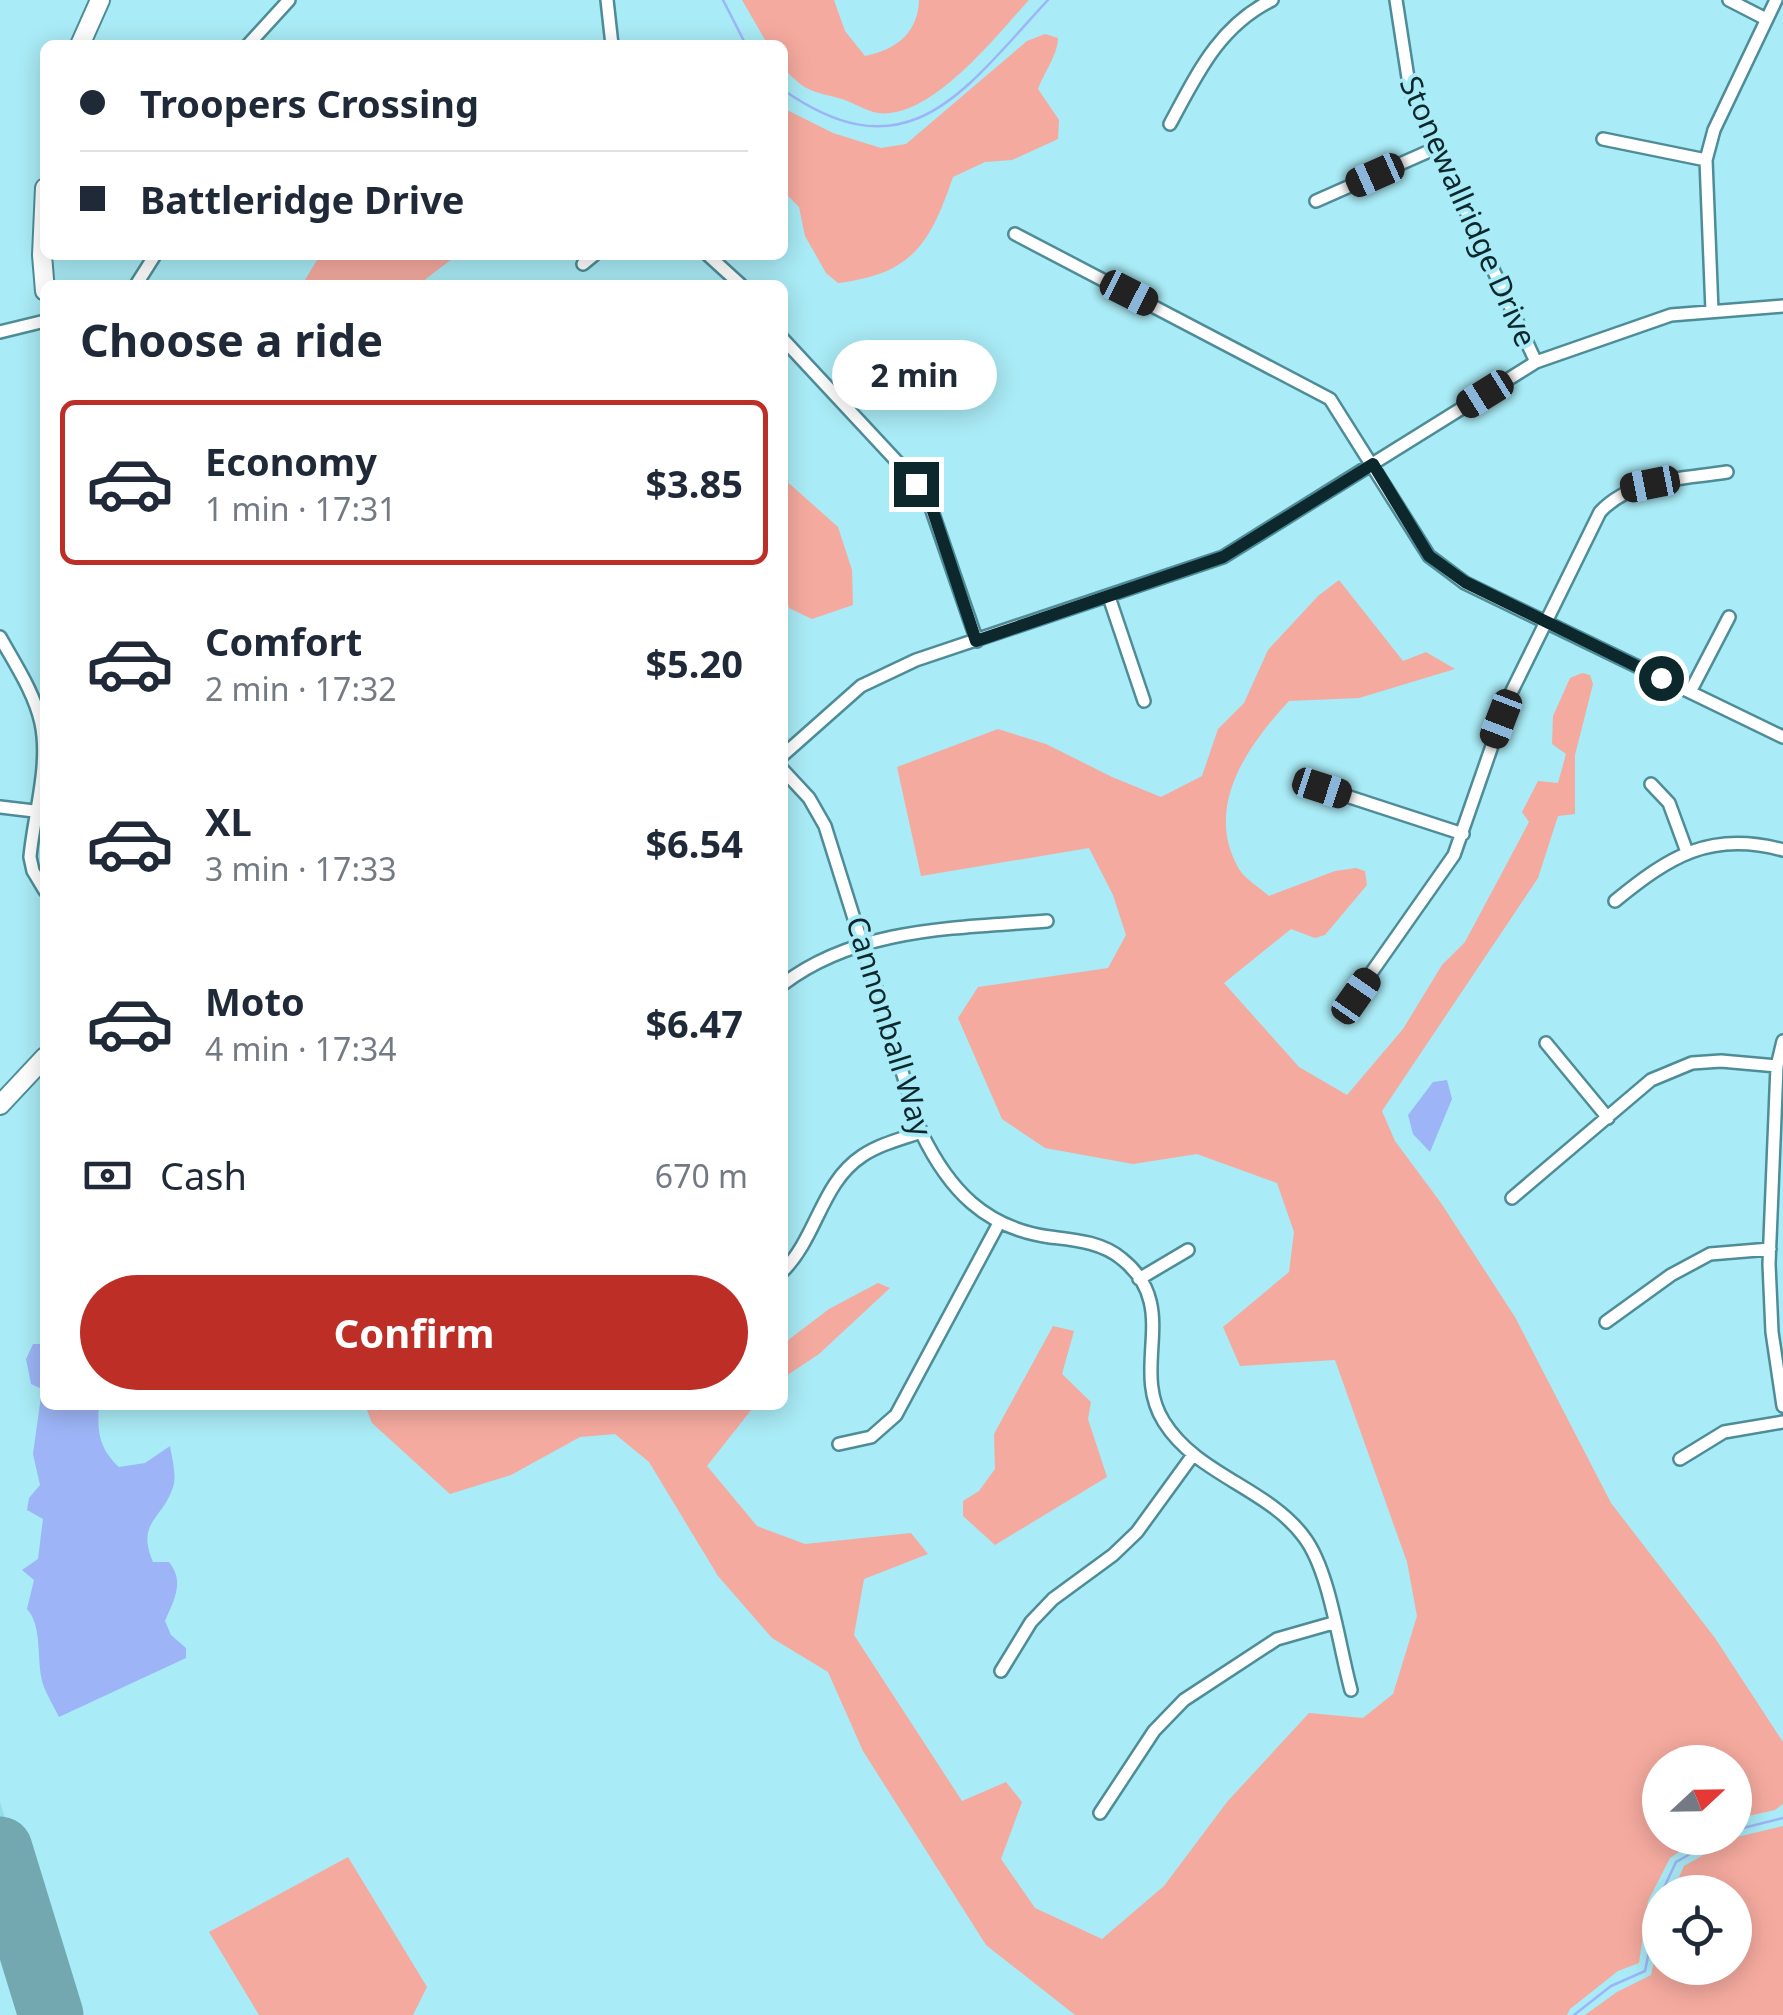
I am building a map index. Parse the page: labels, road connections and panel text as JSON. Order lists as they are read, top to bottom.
{
  "streets": {
    "street": ["Stonewallridge Drive", "Cannonball Way"]
  },
  "north": "right",
  "page": {
    "banner": ["Troopers Crossing", "Battleridge Drive"],
    "heading": "Choose a ride",
    "bubble": "2 min",
    "list": [
      {
        "name": "Economy",
        "note": "1 min · 17:31",
        "value": "$3.85"
      },
      {
        "name": "Comfort",
        "note": "2 min · 17:32",
        "value": "$5.20"
      },
      {
        "name": "XL",
        "note": "3 min · 17:33",
        "value": "$6.54"
      },
      {
        "name": "Moto",
        "note": "4 min · 17:34",
        "value": "$6.47"
      }
    ],
    "pay": ["Cash", "670 m"],
    "buttons": "Confirm"
  }
}
